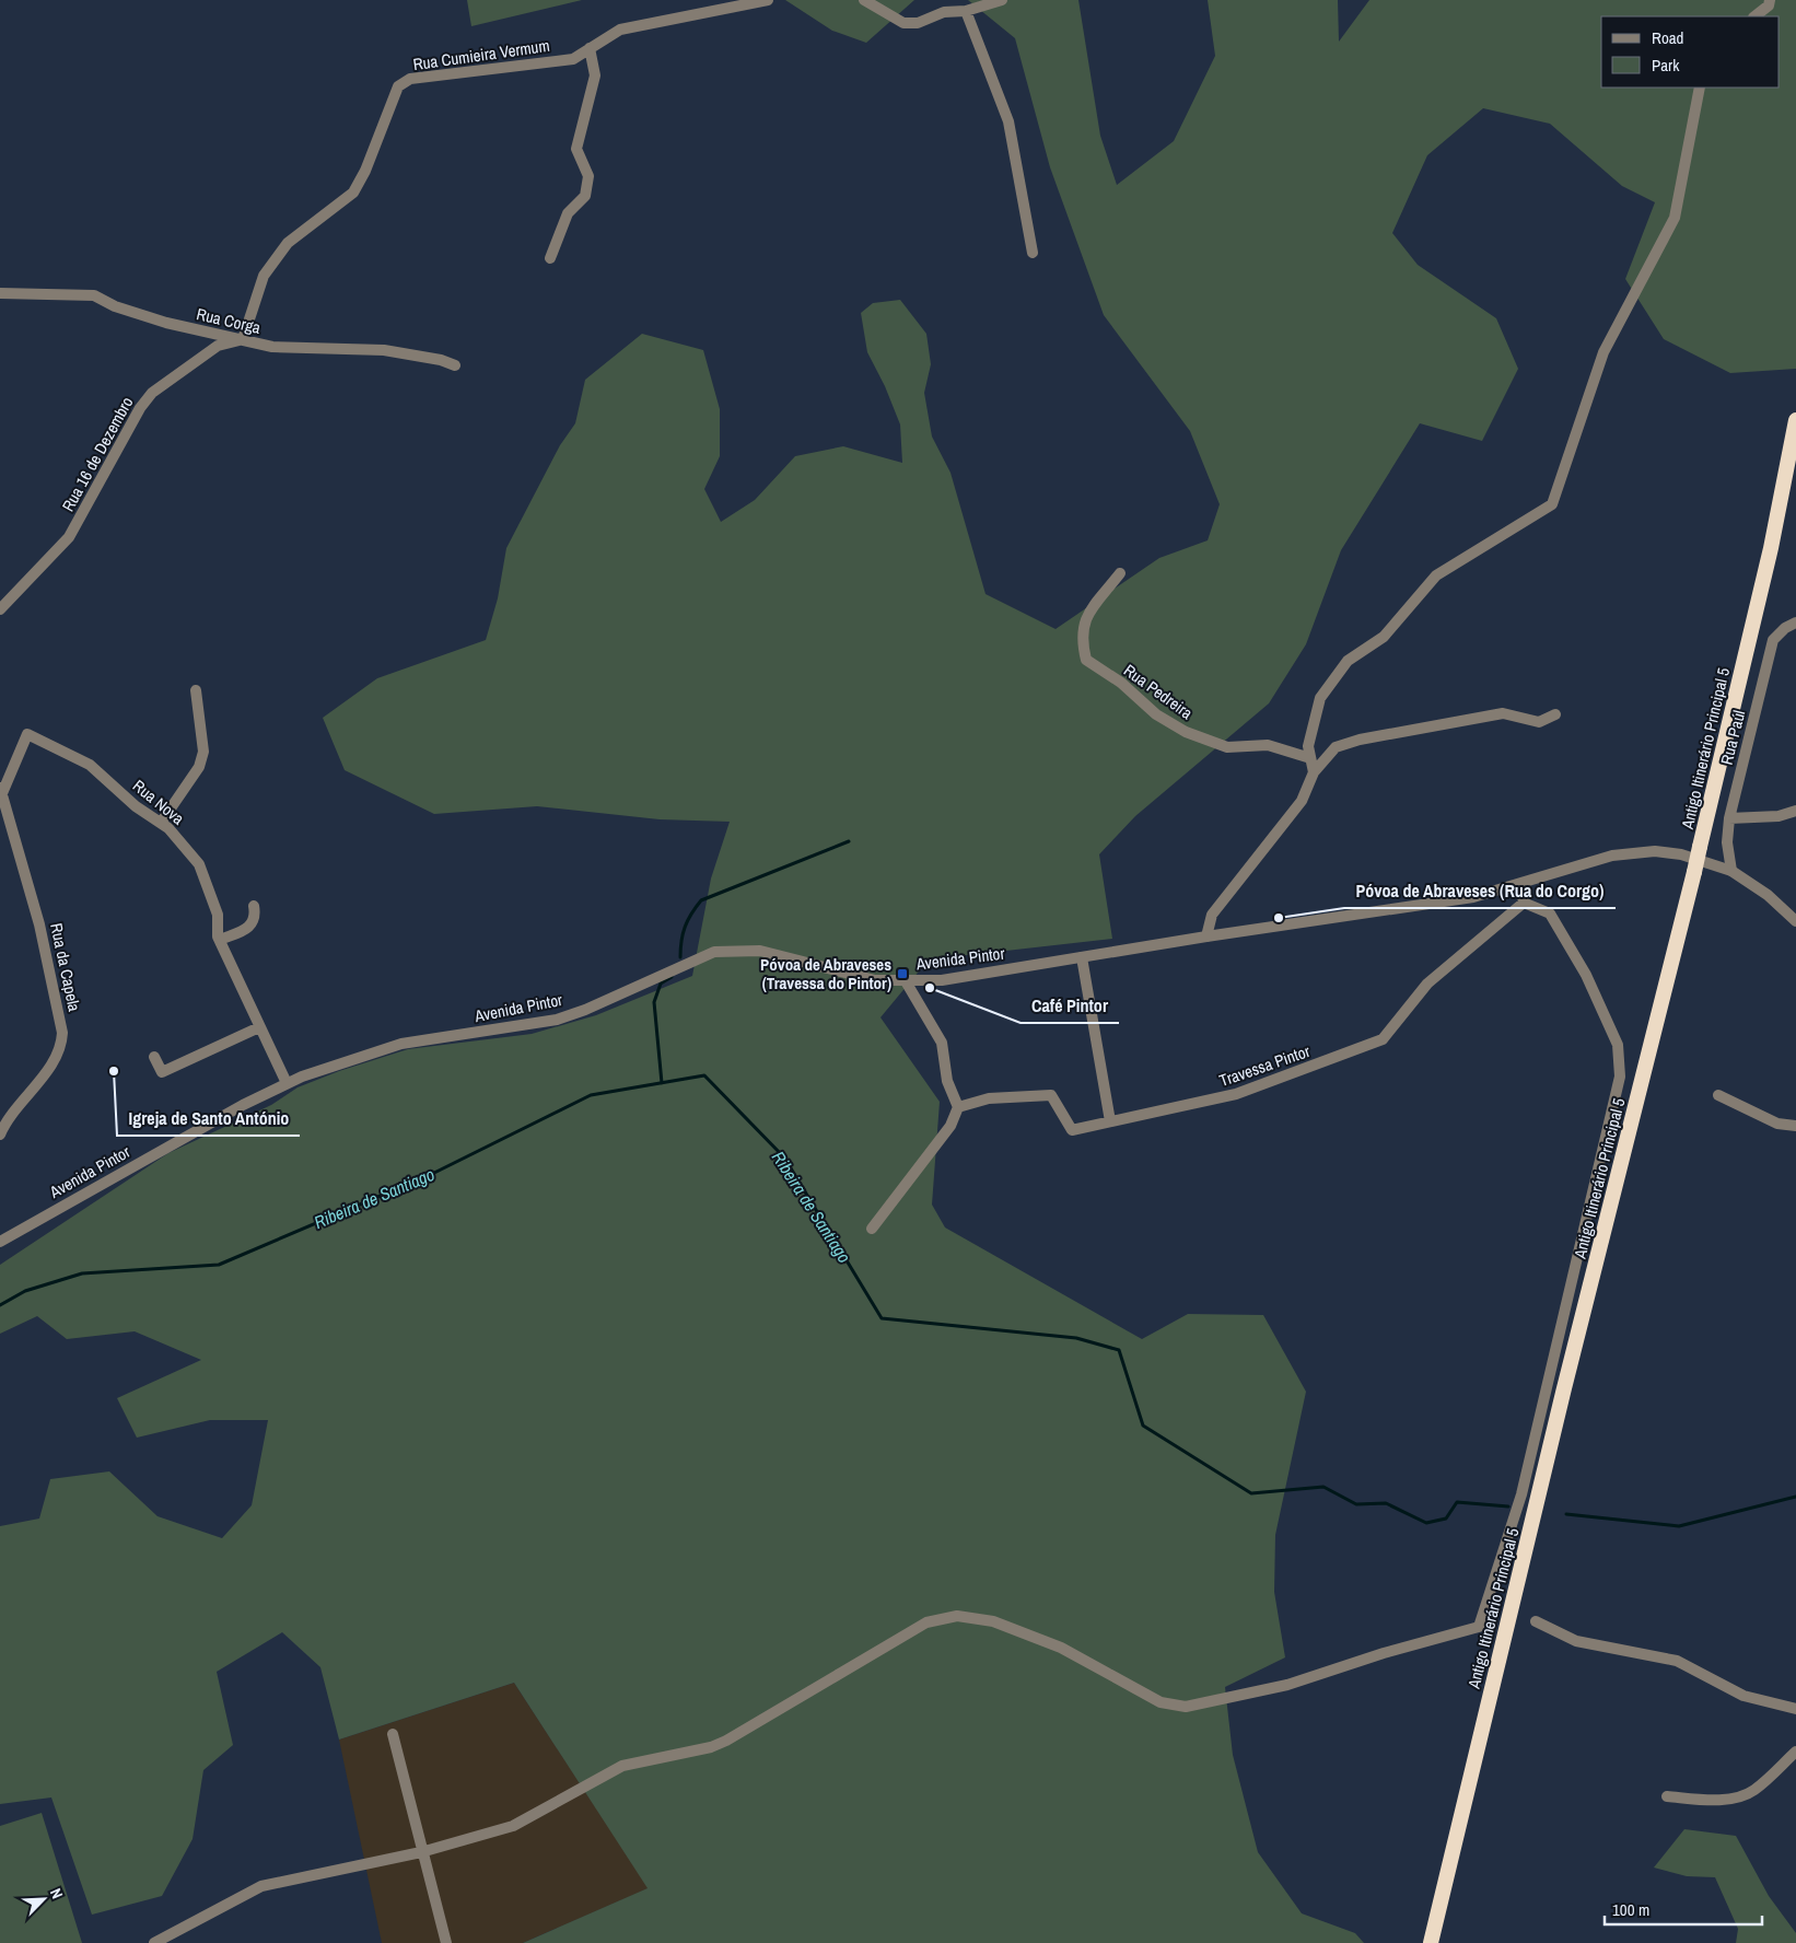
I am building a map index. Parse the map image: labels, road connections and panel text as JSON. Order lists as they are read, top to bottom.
{
  "streets": {
    "highway": ["Antigo Itinerário Principal 5"],
    "street": [
      "Rua Cumieira Vermum",
      "Rua Corga",
      "Rua 16 de Dezembro",
      "Rua Pedreira",
      "Rua Paúl",
      "Rua Nova",
      "Avenida Pintor",
      "Rua da Capela",
      "Travessa Pintor"
    ]
  },
  "crossings": [
    ["Rua Cumieira Vermum", "Rua Corga"],
    ["Rua Cumieira Vermum", "Rua 16 de Dezembro"],
    ["Rua Corga", "Rua 16 de Dezembro"],
    ["Rua Paúl", "Avenida Pintor"],
    ["Rua Nova", "Avenida Pintor"],
    ["Rua Nova", "Rua da Capela"]
  ],
  "water": ["Ribeira de Santiago"],
  "places": {
    "other": ["Póvoa de Abraveses (Rua do Corgo)", "Café Pintor", "Igreja de Santo António"],
    "transit": ["Póvoa de Abraveses (Travessa do Pintor)"]
  },
  "legend": ["Road", "Park"],
  "scale_bar": "100 m",
  "north": "top right"
}
